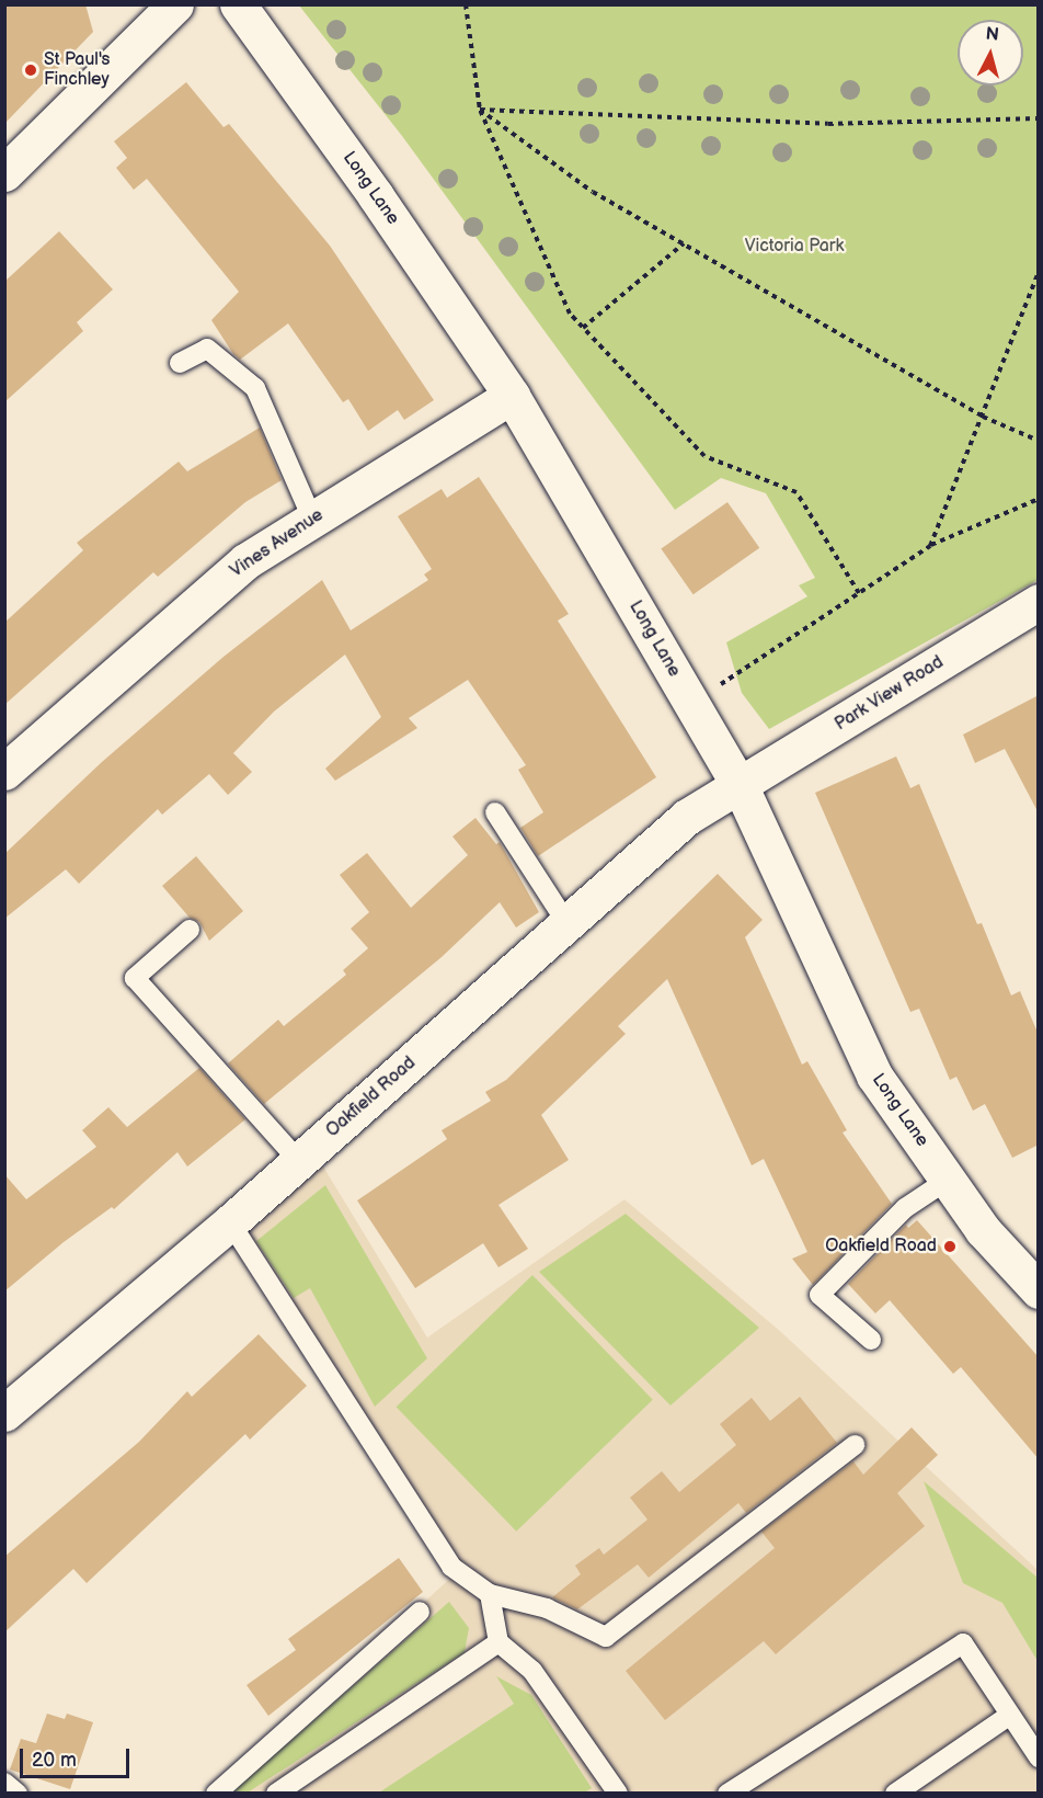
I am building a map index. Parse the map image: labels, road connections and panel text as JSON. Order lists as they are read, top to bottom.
{
  "streets": {
    "street": [
      "Long Lane",
      "Vines Avenue",
      "Park View Road",
      "Oakfield Road"
    ]
  },
  "crossings": [
    ["Long Lane", "Vines Avenue"],
    ["Long Lane", "Park View Road"],
    ["Long Lane", "Oakfield Road"],
    ["Park View Road", "Oakfield Road"]
  ],
  "parks": ["Victoria Park"],
  "places": ["St Paul's Finchley", "Oakfield Road"],
  "scale_bar": "20 m",
  "north": "top"
}
